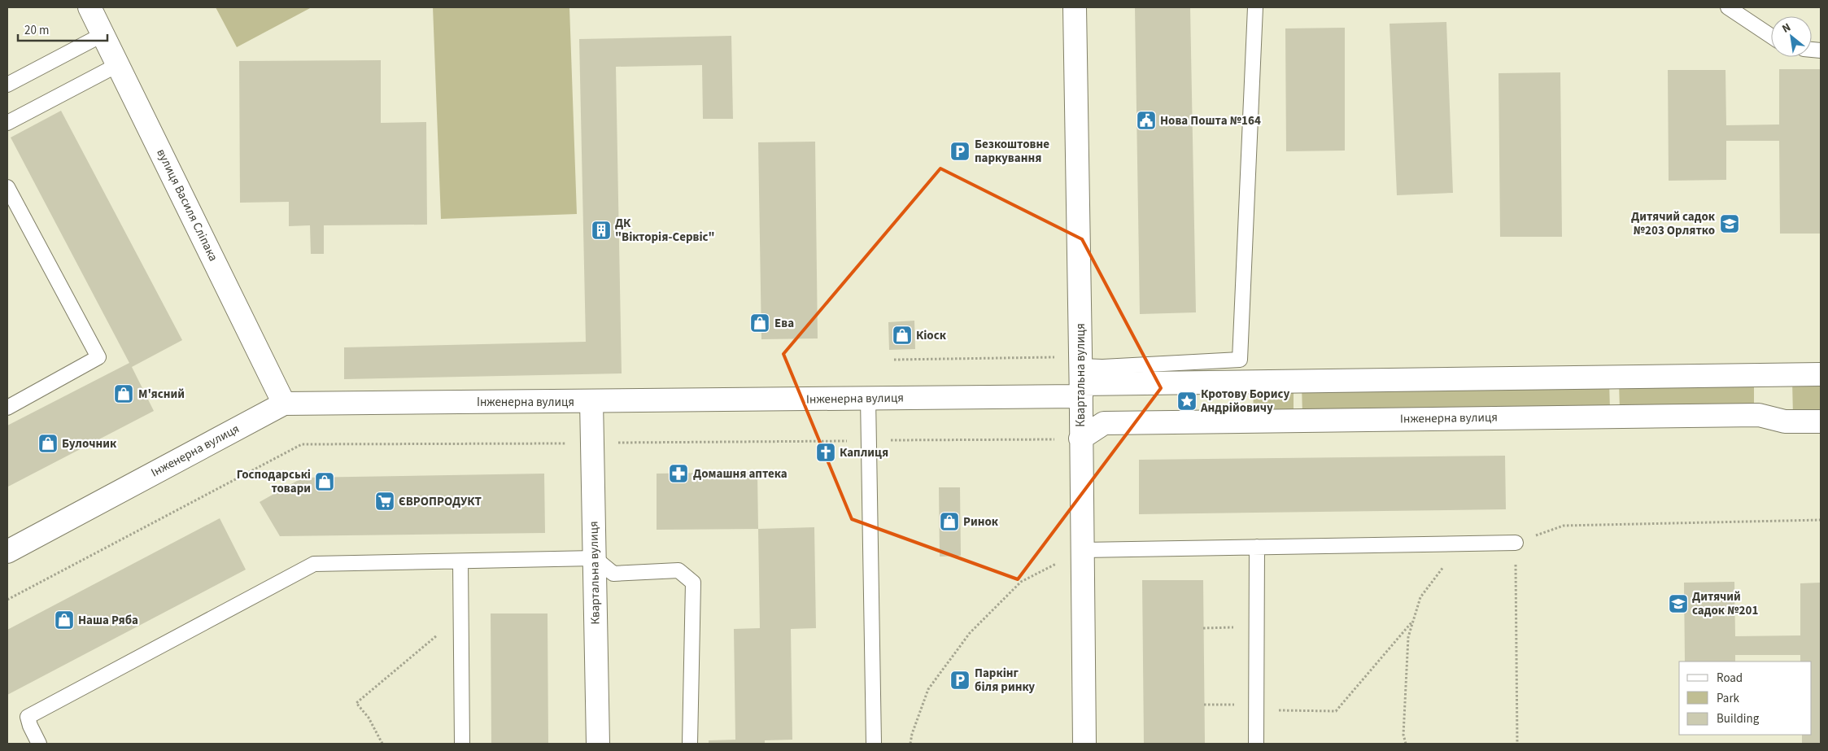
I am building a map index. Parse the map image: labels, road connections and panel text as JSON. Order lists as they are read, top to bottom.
{
  "streets": {
    "street": ["вулиця Василя Сліпака", "Квартальна вулиця", "Інженерна вулиця"]
  },
  "crossings": [
    ["вулиця Василя Сліпака", "Інженерна вулиця"],
    ["Квартальна вулиця", "Інженерна вулиця"]
  ],
  "places": {
    "public building": ["Нова Пошта №164"],
    "parking": ["Безкоштовне паркування", "Паркінг біля ринку"],
    "school or university": ["Дитячий садок №203 Орлятко", "Дитячий садок №201"],
    "building": ["ДК \"Вікторія-Сервіс\""],
    "shop": [
      "Ева",
      "Кіоск",
      "М'ясний",
      "Булочник",
      "Господарські товари",
      "Ринок",
      "Наша Ряба"
    ],
    "place": ["Кротову Борису Андрійовичу"],
    "church": ["Каплиця"],
    "pharmacy": ["Домашня аптека"],
    "supermarket": ["ЄВРОПРОДУКТ"]
  },
  "legend": ["Road", "Park", "Building"],
  "scale_bar": "20 m",
  "north": "top left"
}
